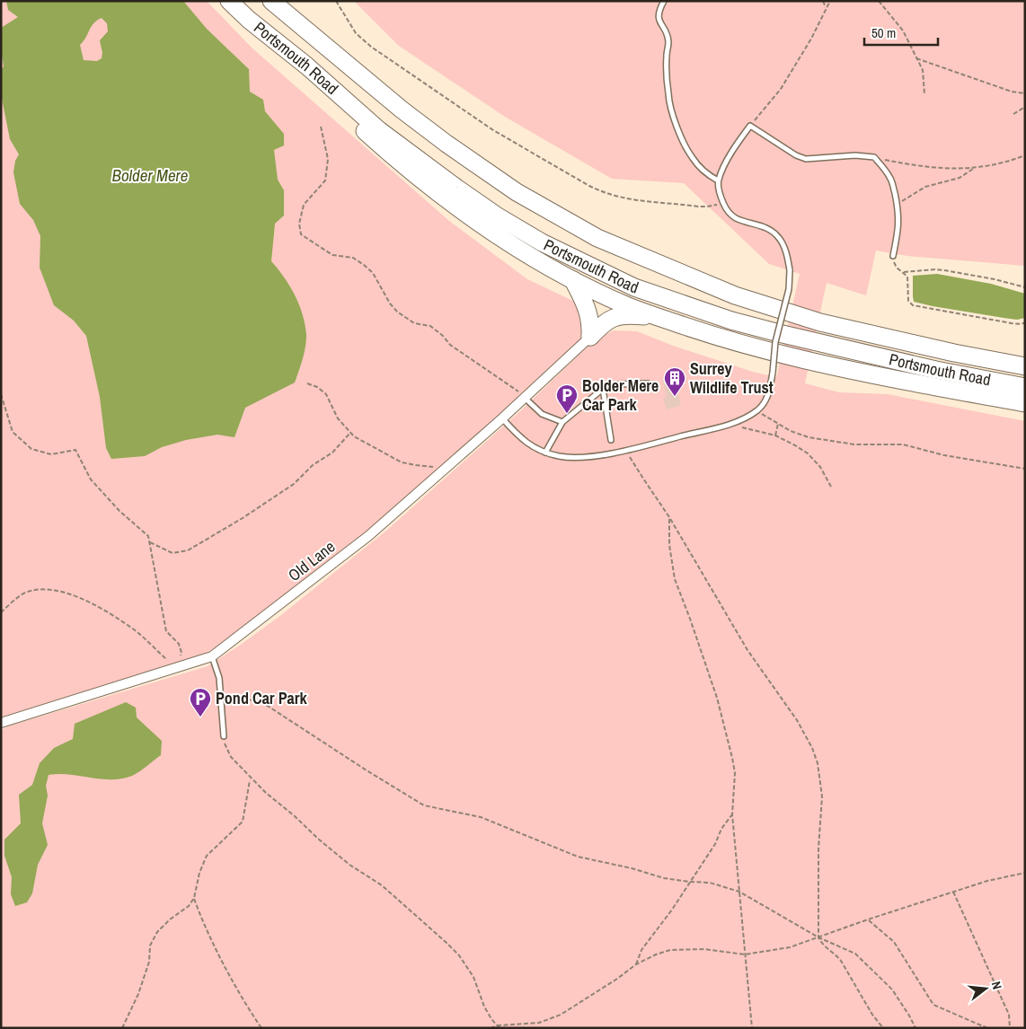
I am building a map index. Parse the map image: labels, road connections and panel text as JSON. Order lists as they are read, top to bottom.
{
  "streets": {
    "highway": ["Portsmouth Road"],
    "street": ["Old Lane"]
  },
  "water": ["Bolder Mere"],
  "places": {
    "building": ["Surrey Wildlife Trust"],
    "parking": ["Bolder Mere Car Park", "Pond Car Park"]
  },
  "scale_bar": "50 m",
  "north": "right"
}
